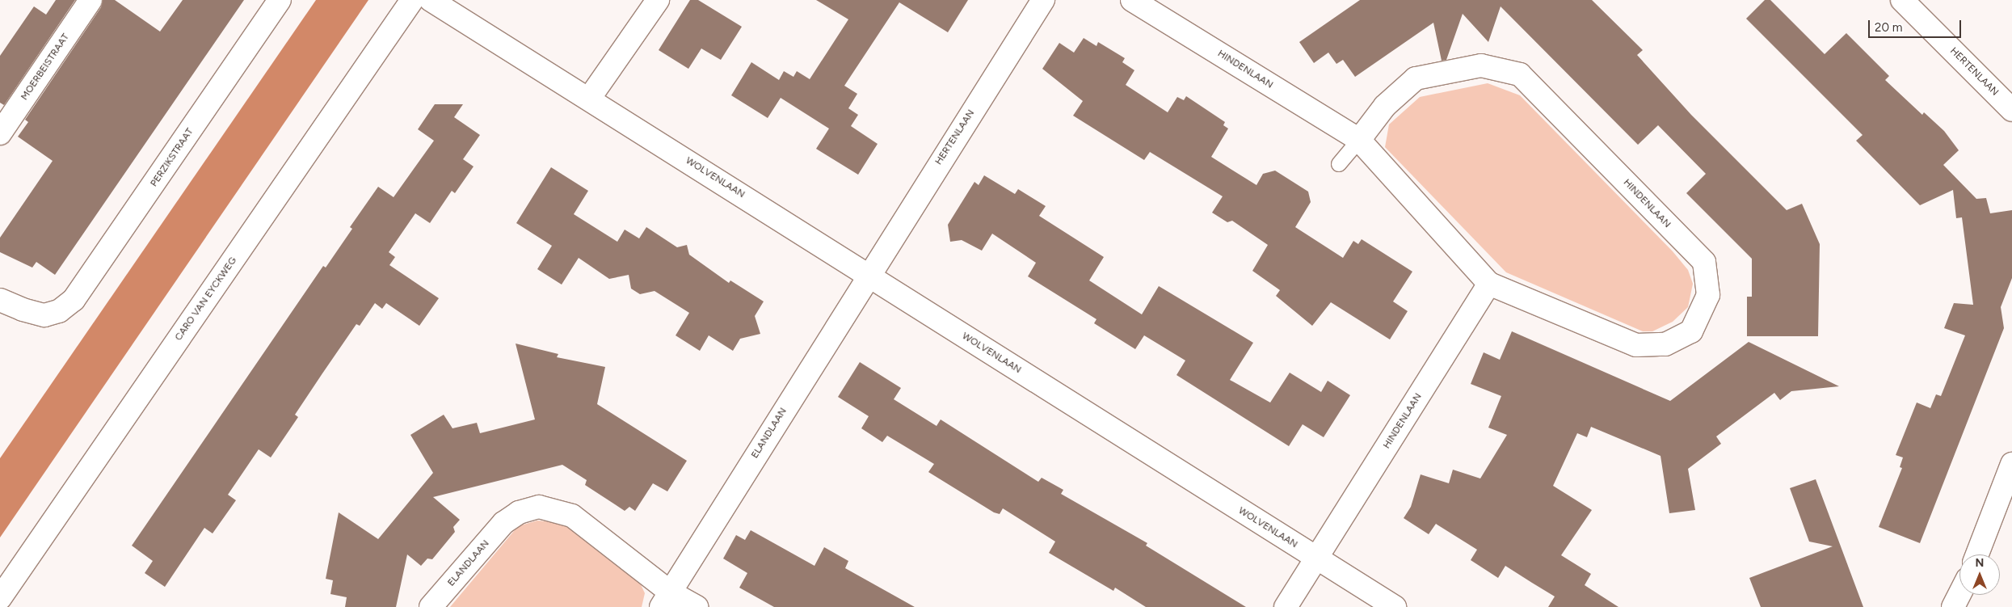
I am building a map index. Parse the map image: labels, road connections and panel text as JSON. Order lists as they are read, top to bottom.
{
  "streets": {
    "street": [
      "MOERBEISTRAAT",
      "HINDENLAAN",
      "HERTENLAAN",
      "PERZIKSTRAAT",
      "WOLVENLAAN",
      "CARO VAN EYCKWEG",
      "ELANDLAAN"
    ]
  },
  "crossings": [
    ["HINDENLAAN", "WOLVENLAAN"],
    ["HERTENLAAN", "WOLVENLAAN"],
    ["HERTENLAAN", "ELANDLAAN"],
    ["WOLVENLAAN", "ELANDLAAN"]
  ],
  "scale_bar": "20 m",
  "north": "top"
}
